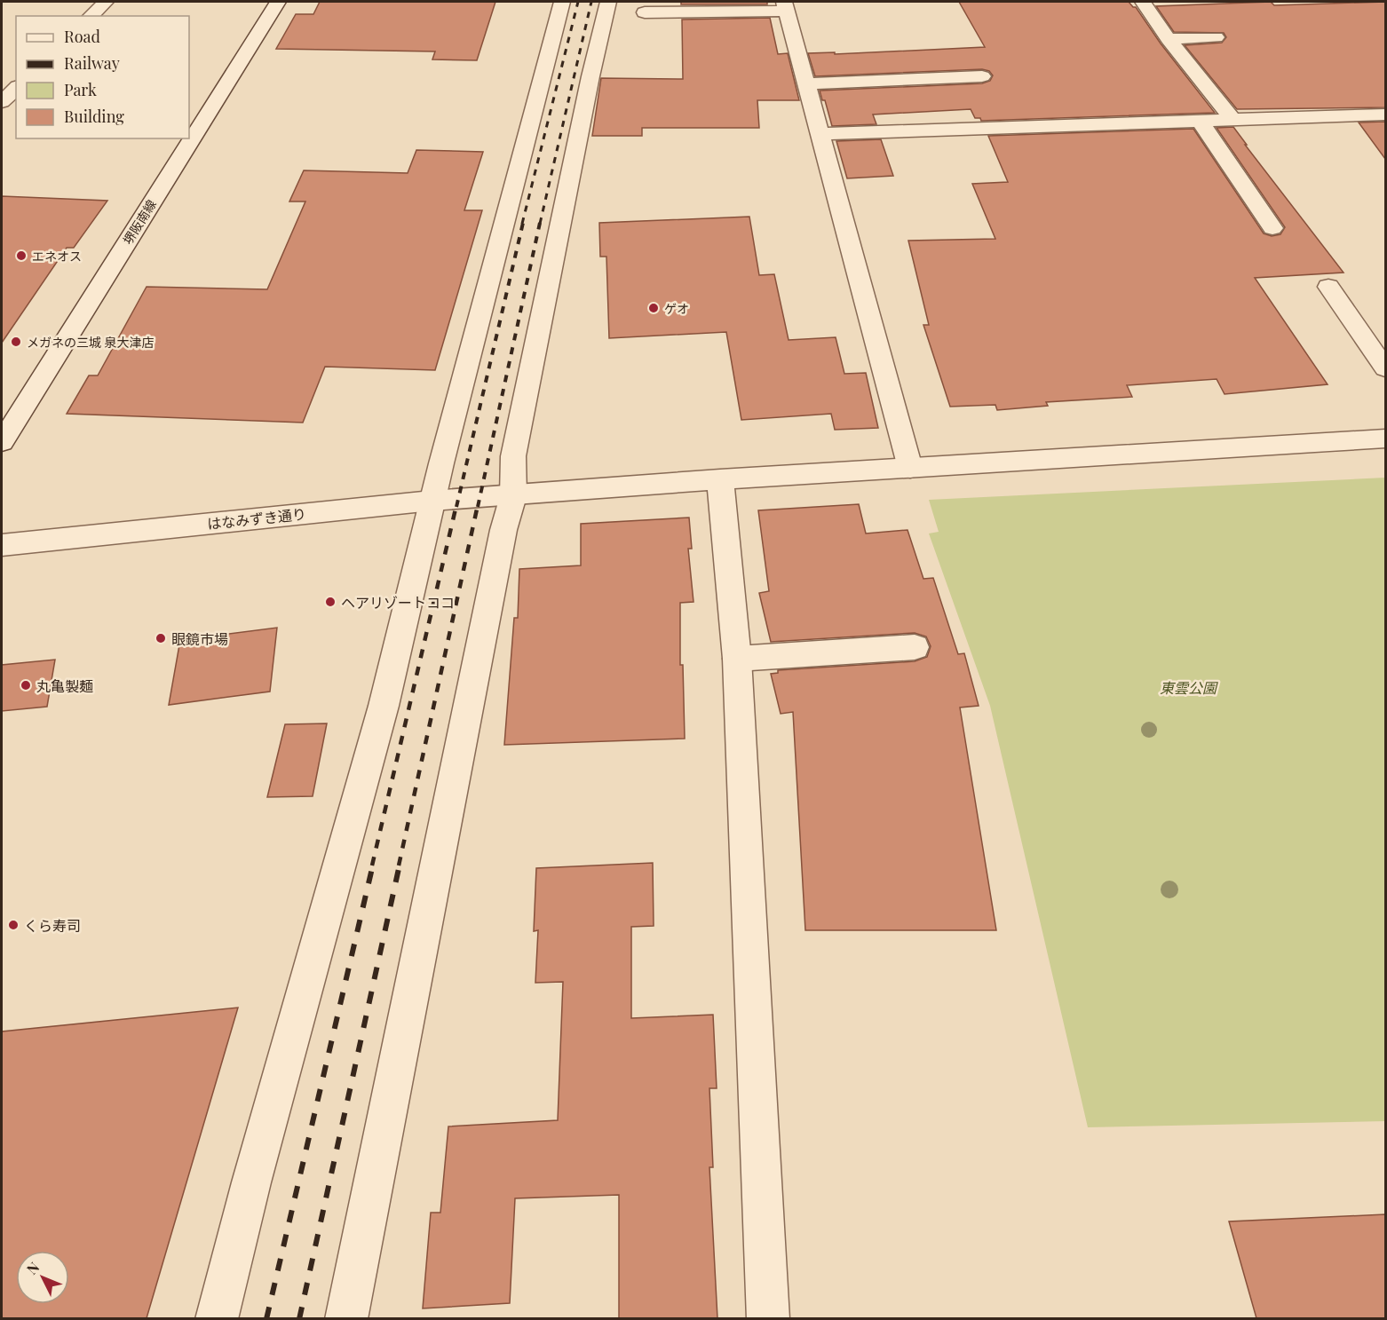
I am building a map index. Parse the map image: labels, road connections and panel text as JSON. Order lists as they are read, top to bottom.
{
  "streets": {
    "street": ["堺阪南線", "はなみずき通り"]
  },
  "parks": ["東雲公園"],
  "places": [
    "エネオス",
    "ゲオ",
    "メガネの三城 泉大津店",
    "ヘアリゾートココ",
    "眼鏡市場",
    "丸亀製麺",
    "くら寿司"
  ],
  "legend": [
    "Road",
    "Railway",
    "Park",
    "Building"
  ],
  "north": "top left"
}
